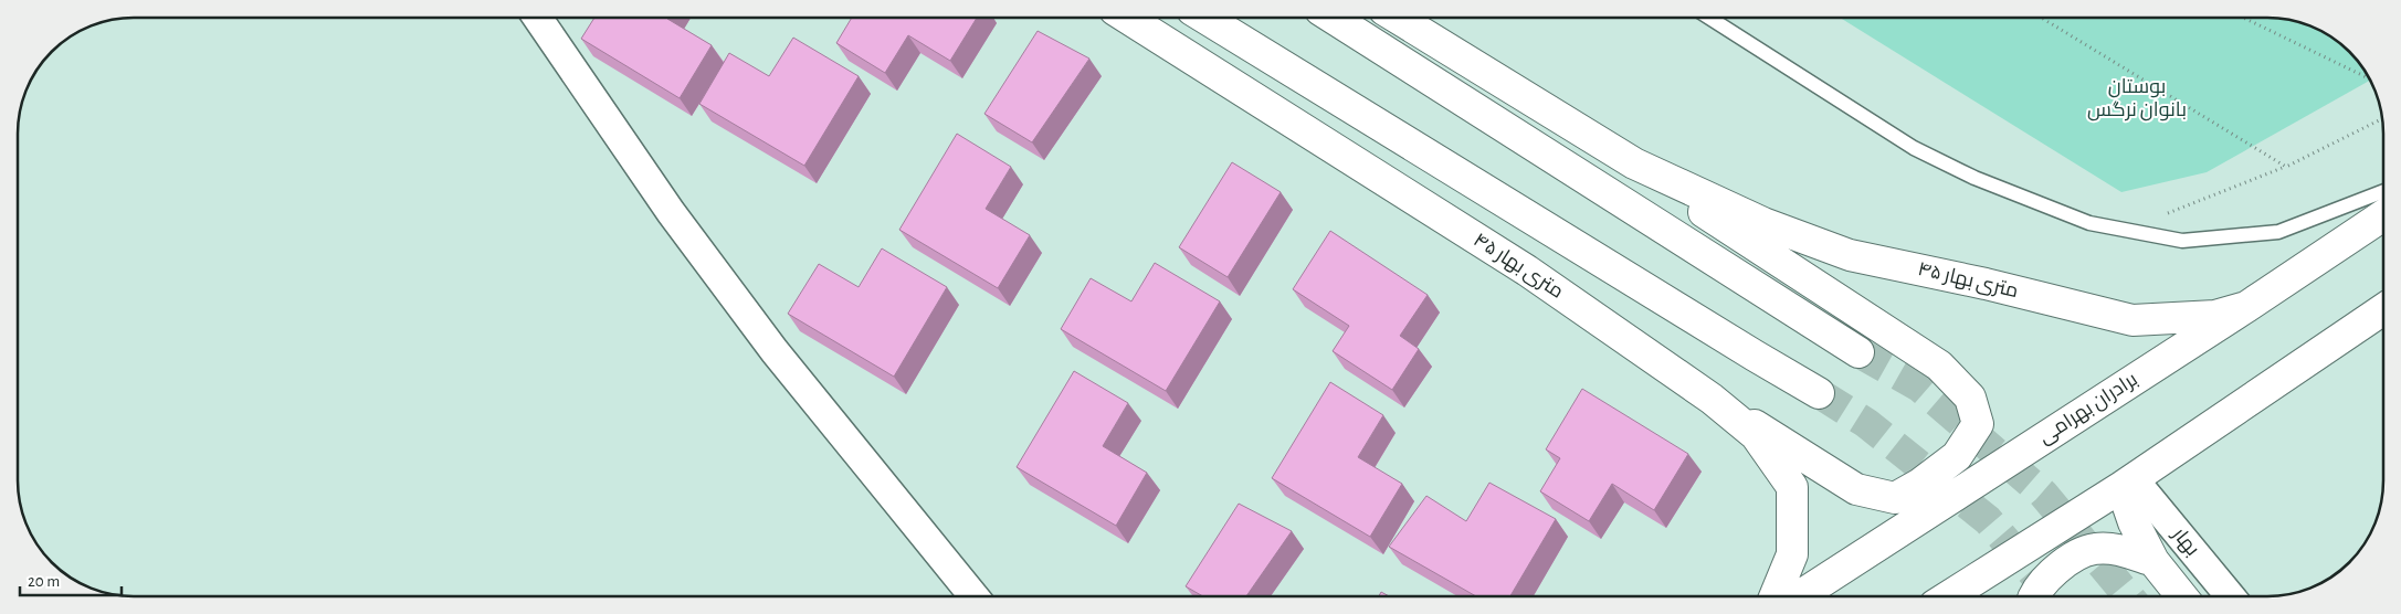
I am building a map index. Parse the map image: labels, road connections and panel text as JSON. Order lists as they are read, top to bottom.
{
  "streets": {
    "main road": ["۴۵ متری بهار", "برادران بهرامی"],
    "street": ["بهار"]
  },
  "crossings": [
    ["۴۵ متری بهار", "برادران بهرامی"]
  ],
  "parks": ["بوستان بانوان نرگس"],
  "scale_bar": "20 m"
}
